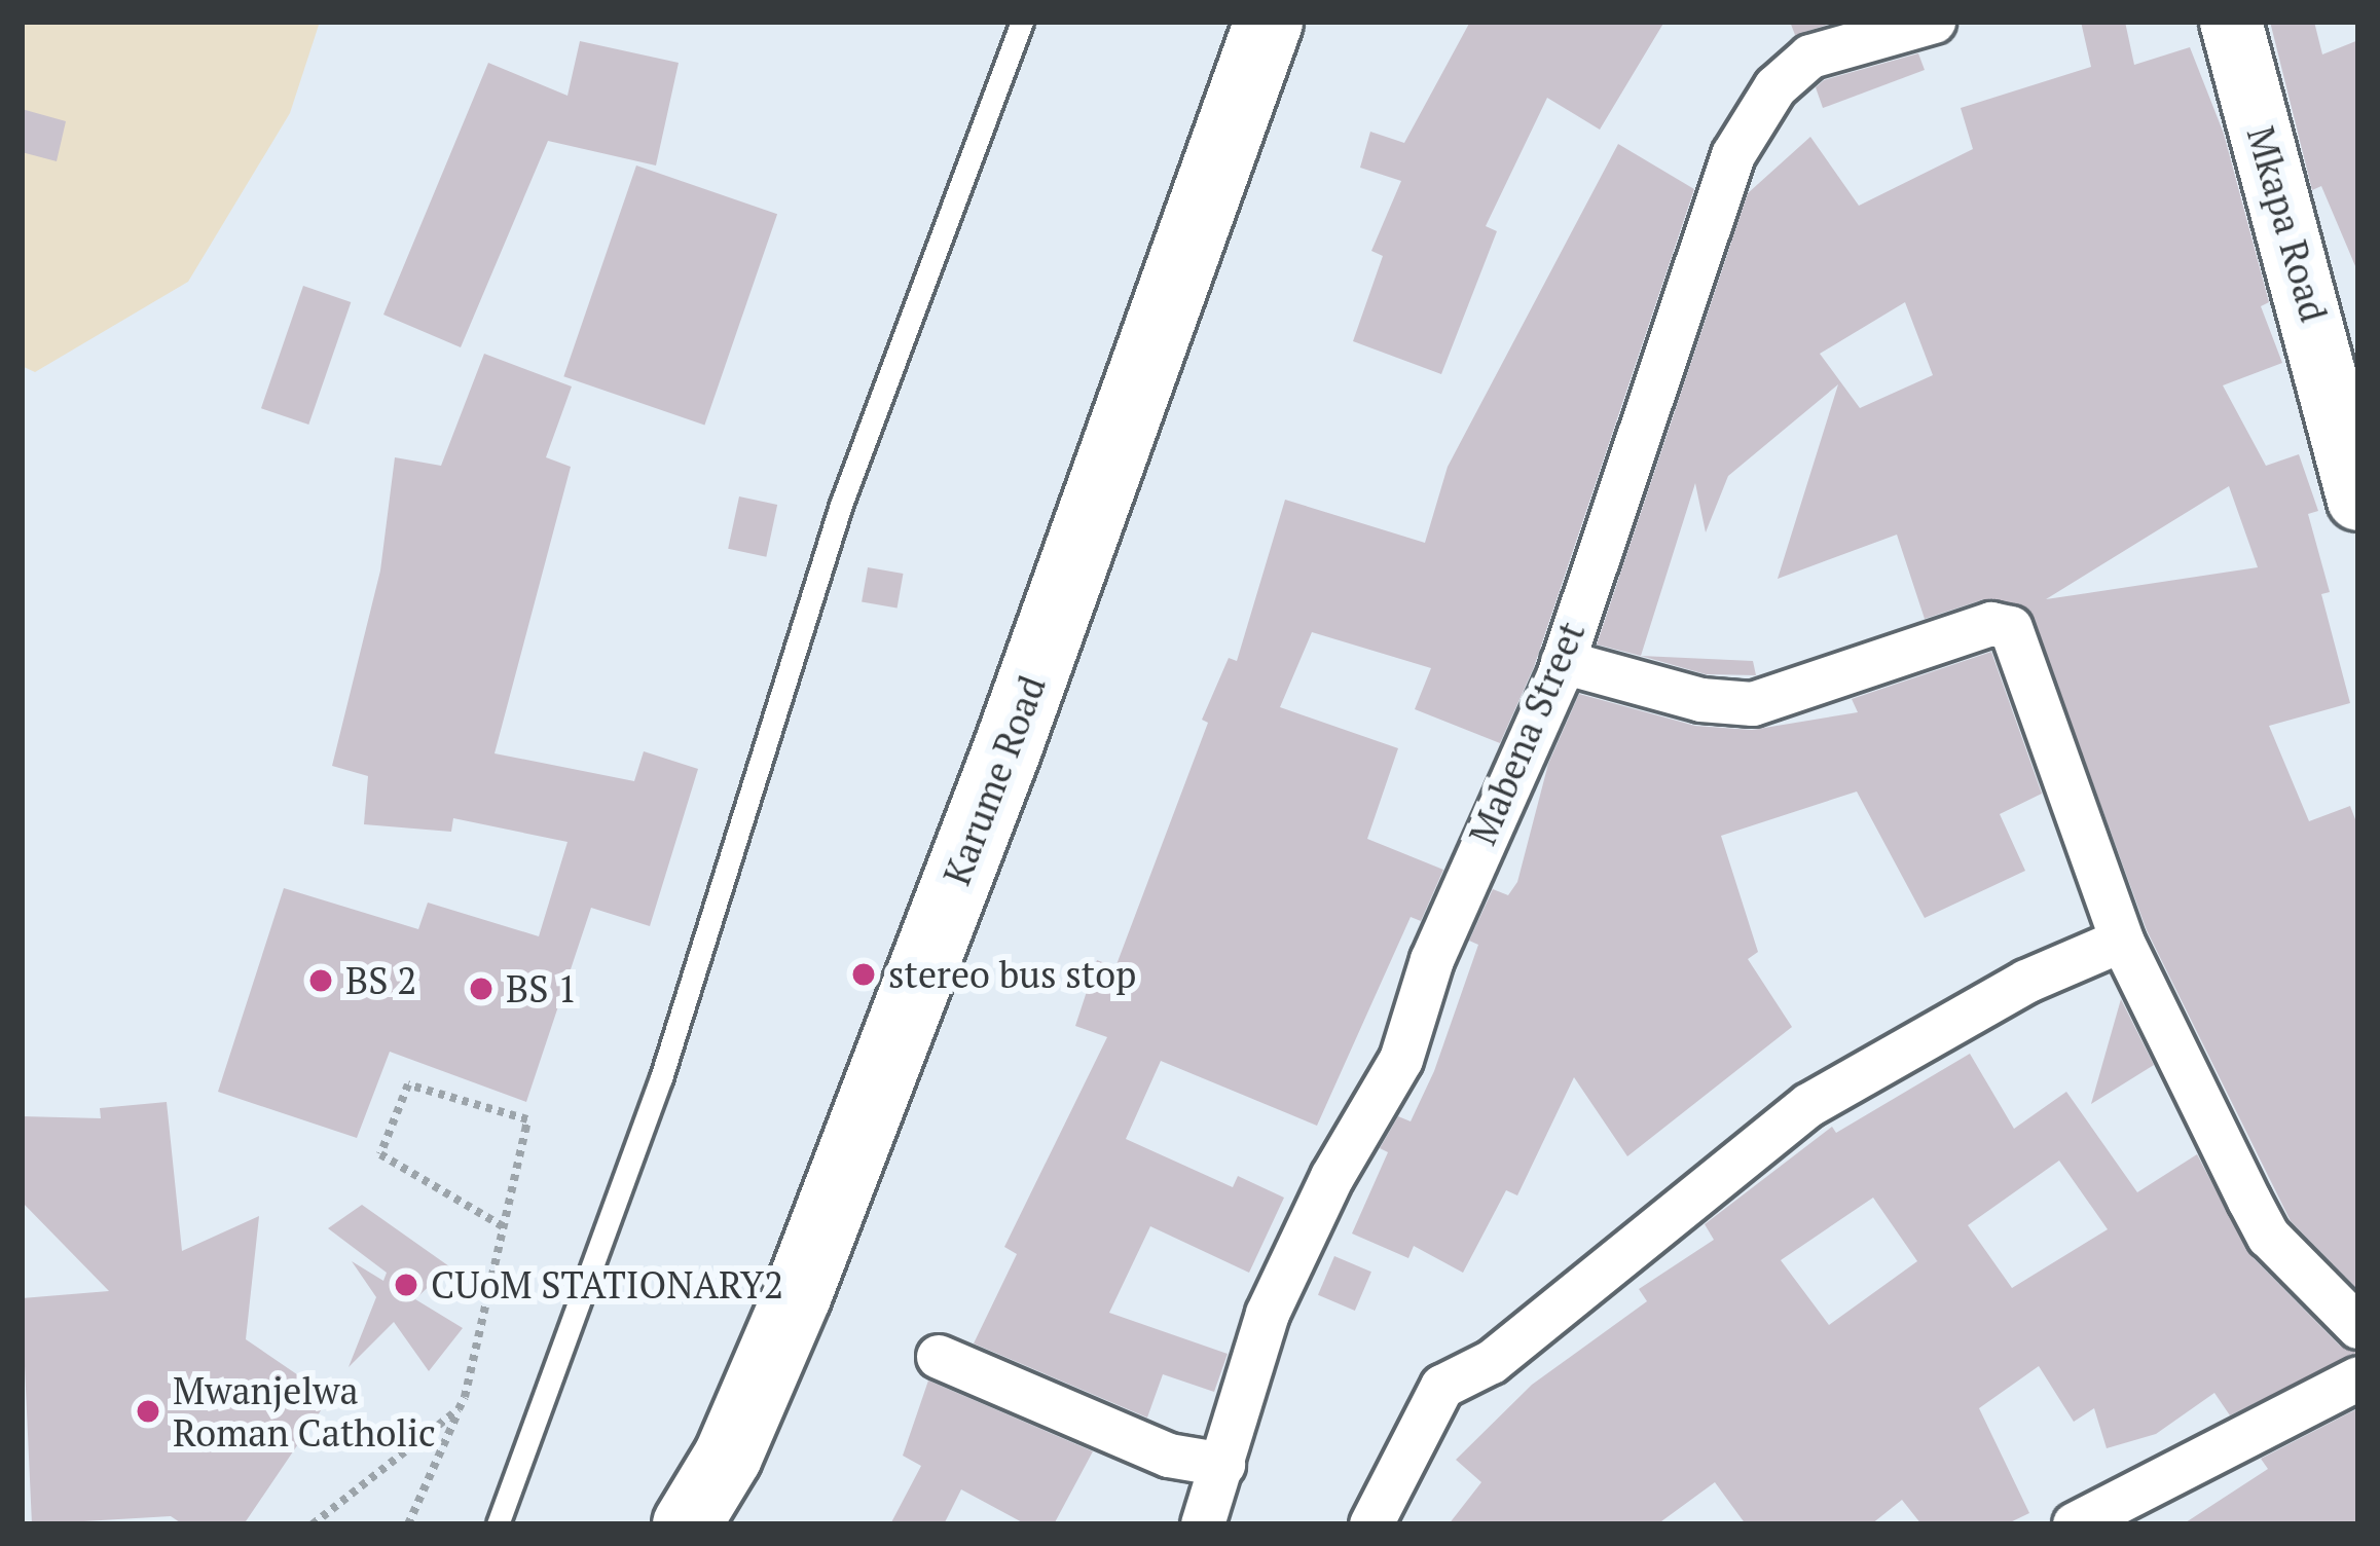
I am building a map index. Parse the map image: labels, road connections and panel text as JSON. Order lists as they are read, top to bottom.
{
  "streets": {
    "highway": ["Karume Road"],
    "street": ["Mkapa Road", "Mabena Street"]
  },
  "places": [
    "stereo bus stop",
    "BS 2",
    "BS 1",
    "CUoM STATIONARY2",
    "Mwanjelwa Roman Catholic"
  ]
}
